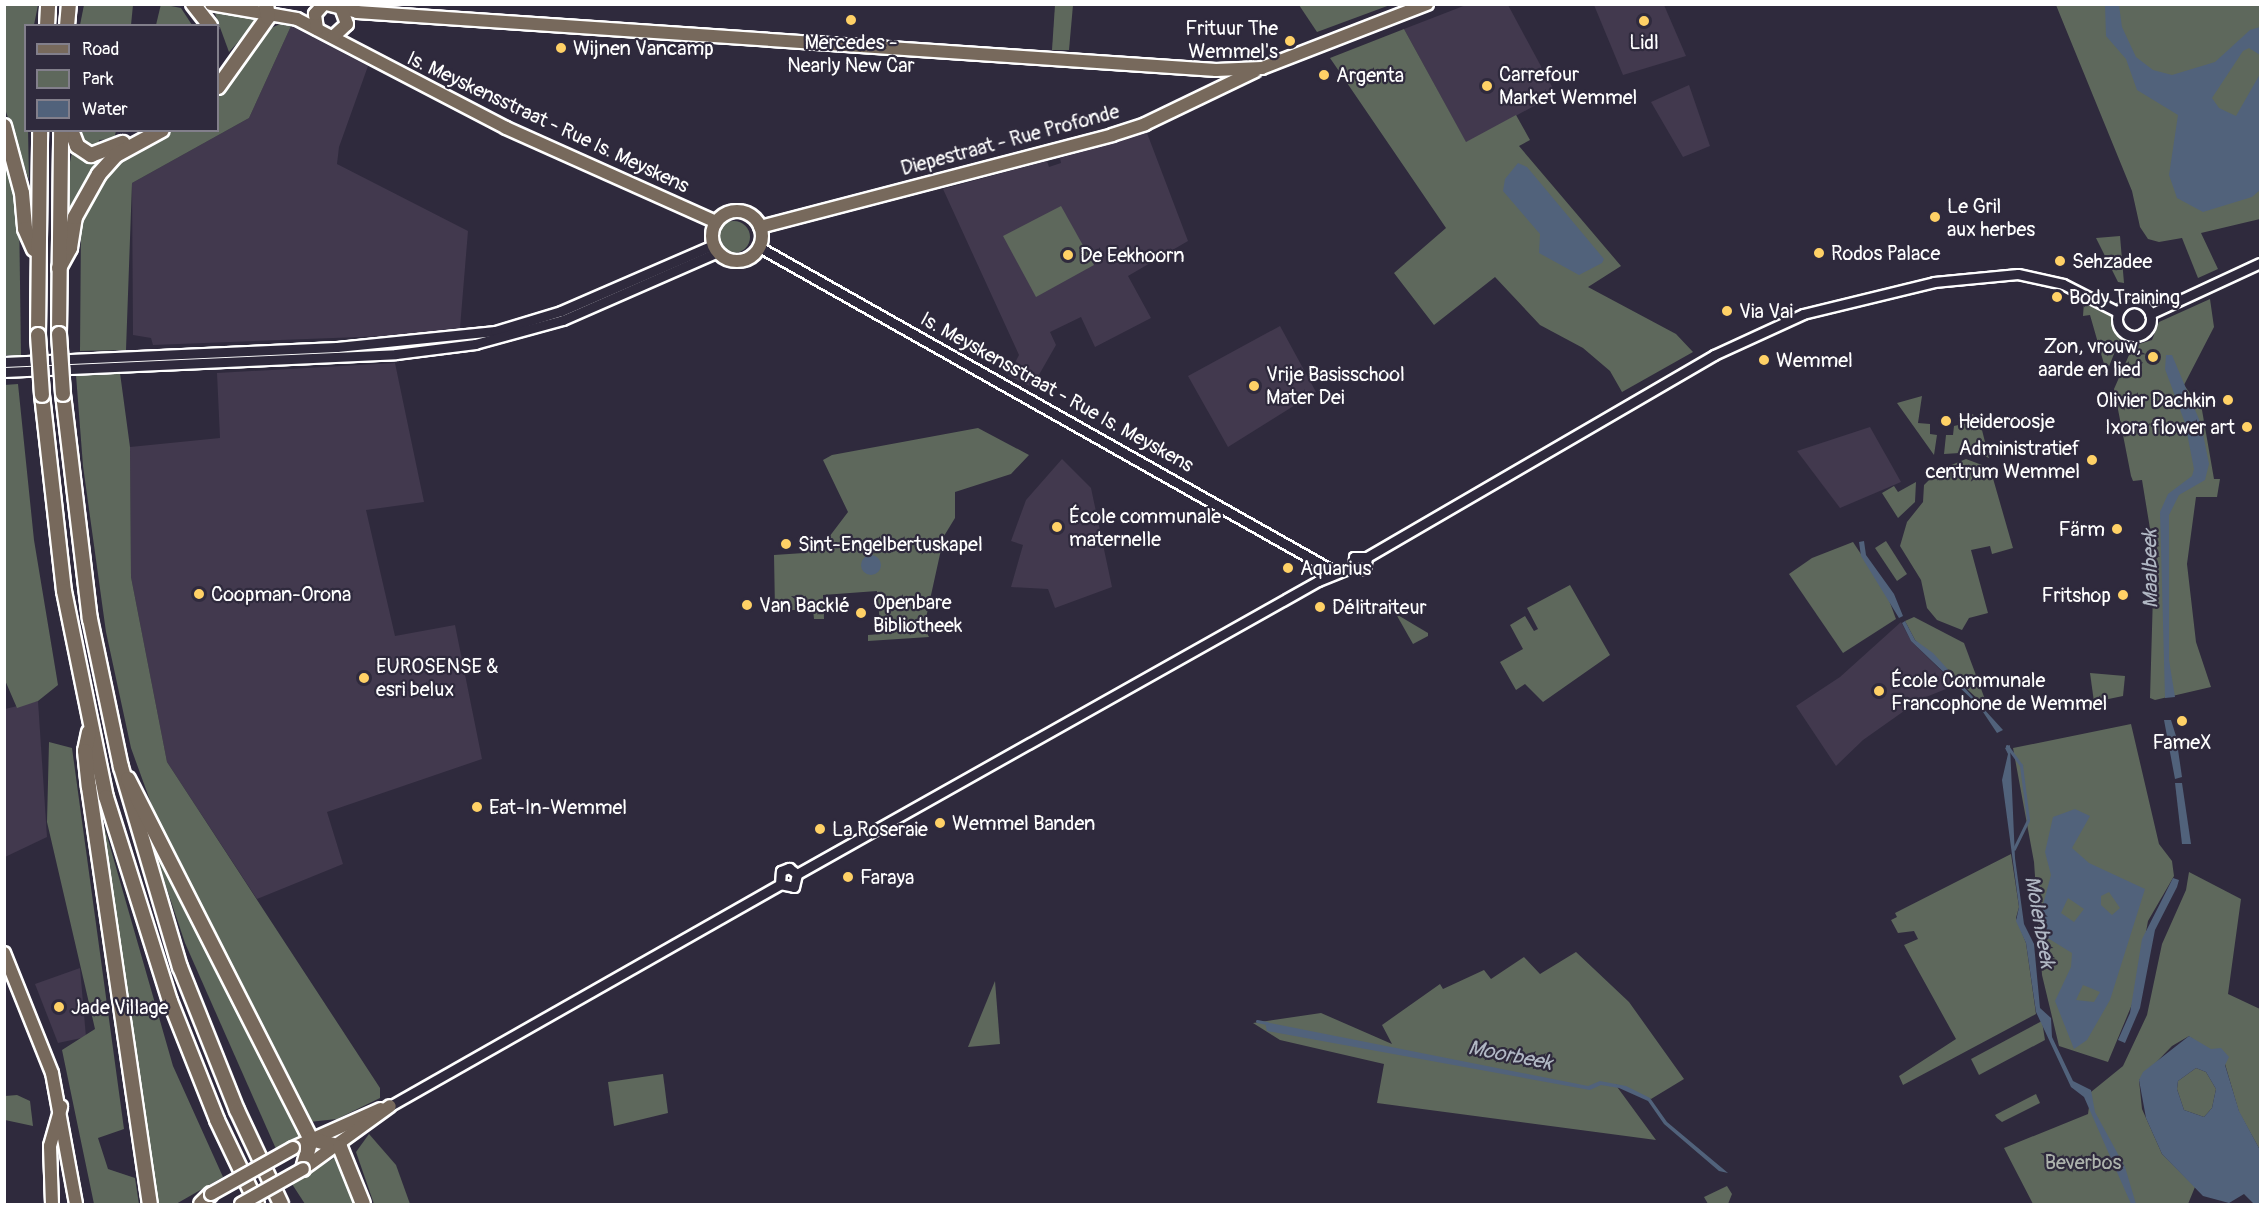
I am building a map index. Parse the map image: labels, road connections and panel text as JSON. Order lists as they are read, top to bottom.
{
  "streets": {
    "main road": ["Is. Meyskensstraat - Rue Is. Meyskens", "Diepestraat - Rue Profonde"]
  },
  "crossings": [
    ["Is. Meyskensstraat - Rue Is. Meyskens", "Diepestraat - Rue Profonde"]
  ],
  "water": ["Maalbeek", "Molenbeek", "Moorbeek"],
  "parks": ["Beverbos"],
  "places": [
    "Mercedes - Nearly New Car",
    "Lidl",
    "Frituur The Wemmel's",
    "Wijnen Vancamp",
    "Argenta",
    "Carrefour Market Wemmel",
    "Le Gril aux herbes",
    "Rodos Palace",
    "De Eekhoorn",
    "Sehzadee",
    "Body Training",
    "Via Vai",
    "Zon, vrouw, aarde en lied",
    "Wemmel",
    "Vrije Basisschool Mater Dei",
    "Olivier Dachkin",
    "Heideroosje",
    "Ixora flower art",
    "Administratief centrum Wemmel",
    "École communale maternelle",
    "Färm",
    "Sint-Engelbertuskapel",
    "Aquarius",
    "Coopman-Orona",
    "Fritshop",
    "Van Backlé",
    "Délitraiteur",
    "Openbare Bibliotheek",
    "EUROSENSE & esri belux",
    "École Communale Francophone de Wemmel",
    "FameX",
    "Eat-In-Wemmel",
    "Wemmel Banden",
    "La Roseraie",
    "Faraya",
    "Jade Village"
  ],
  "legend": ["Road", "Park", "Water"]
}
